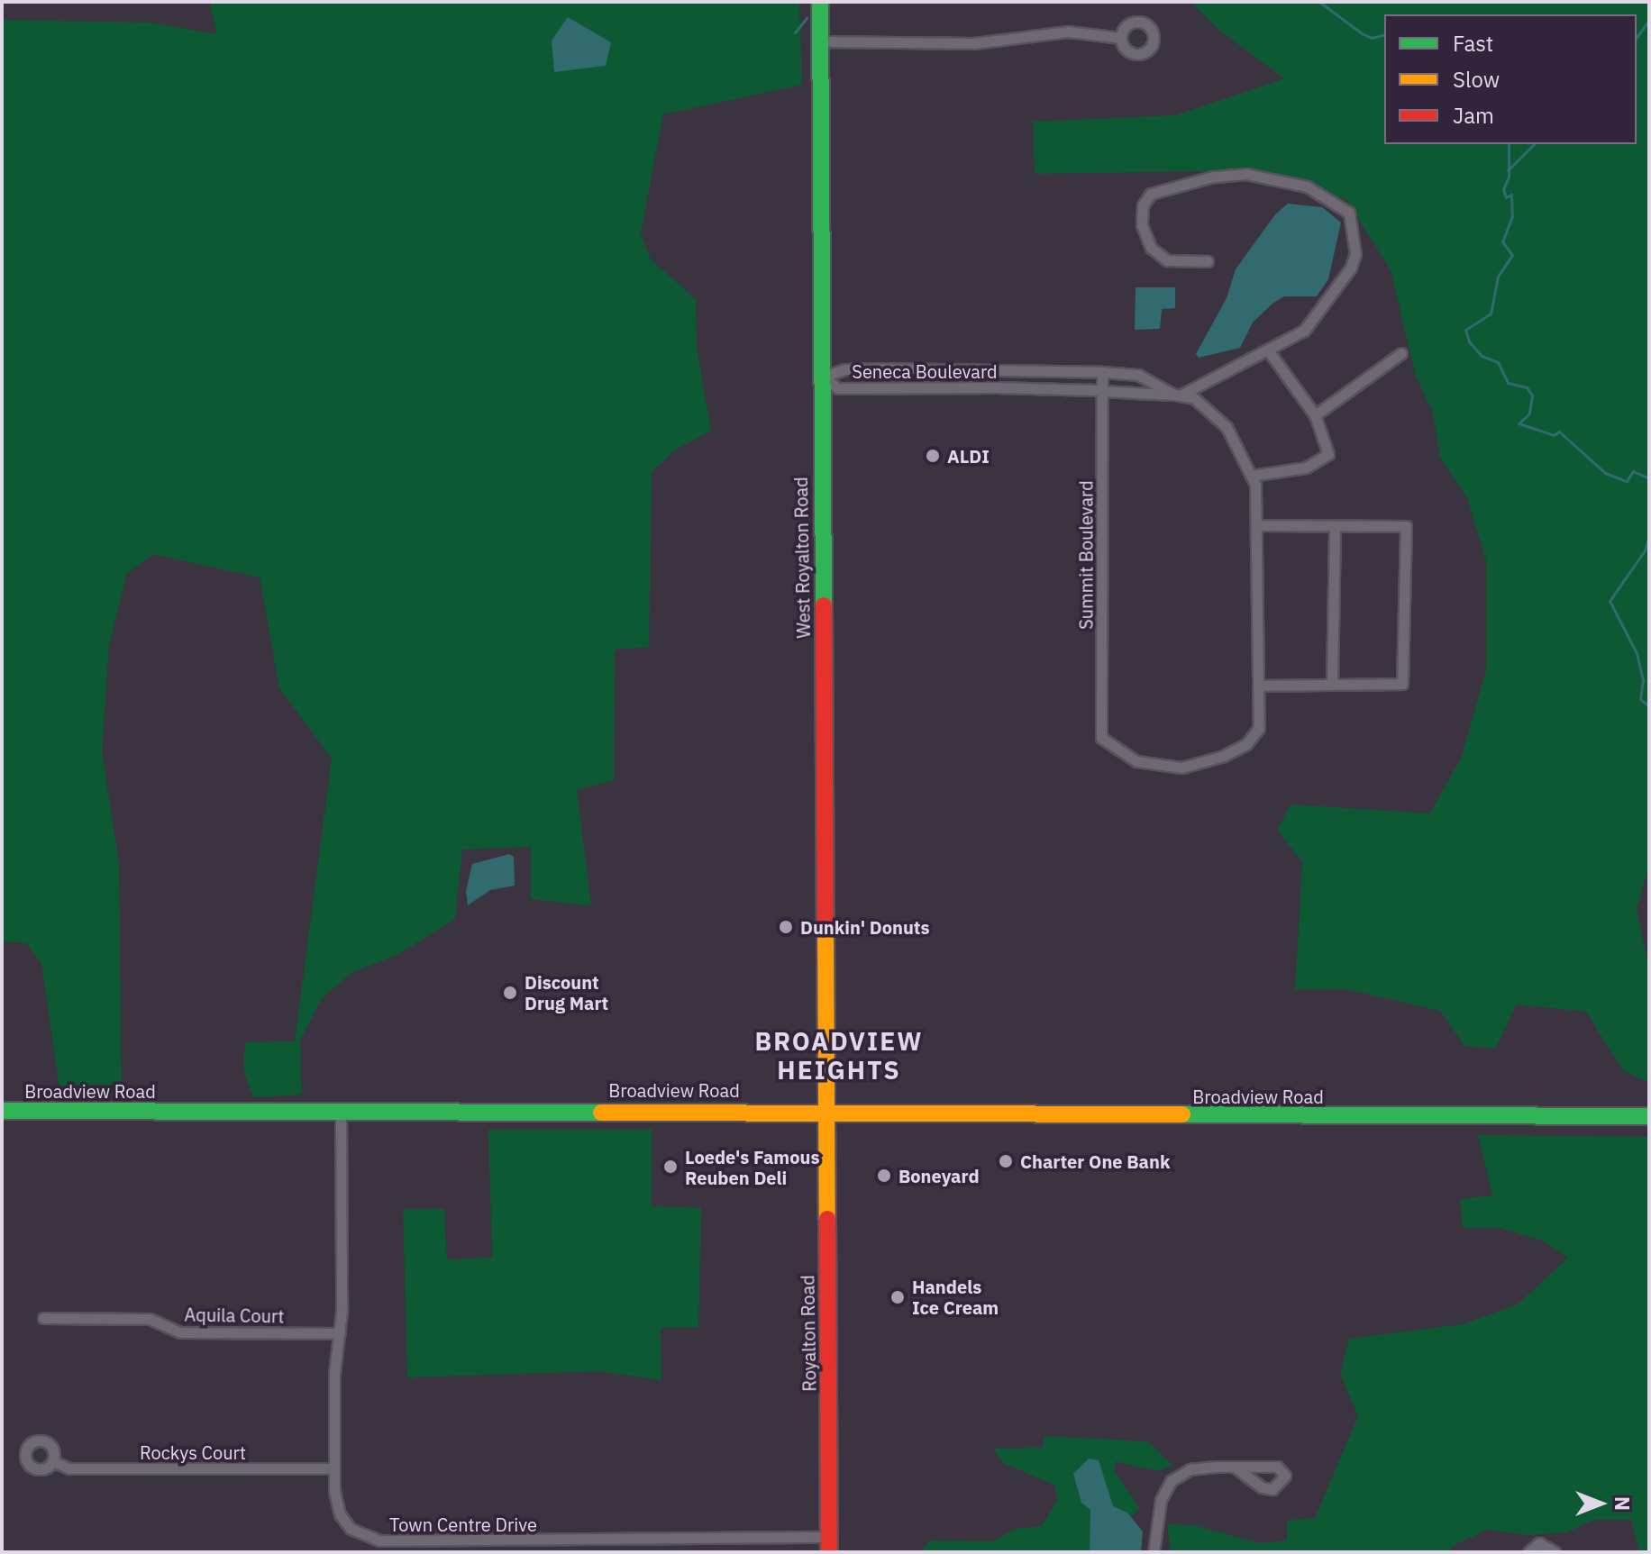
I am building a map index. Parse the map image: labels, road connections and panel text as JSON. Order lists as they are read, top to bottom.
{
  "streets": {
    "main road": ["West Royalton Road", "Broadview Road", "Royalton Road"],
    "street": [
      "Seneca Boulevard",
      "Summit Boulevard",
      "Aquila Court",
      "Rockys Court",
      "Town Centre Drive"
    ]
  },
  "crossings": [
    ["Seneca Boulevard", "Summit Boulevard"],
    ["Seneca Boulevard", "West Royalton Road"],
    ["West Royalton Road", "Broadview Road"],
    ["West Royalton Road", "Royalton Road"],
    ["Broadview Road", "Royalton Road"],
    ["Broadview Road", "Town Centre Drive"],
    ["Aquila Court", "Town Centre Drive"],
    ["Royalton Road", "Town Centre Drive"],
    ["Rockys Court", "Town Centre Drive"]
  ],
  "districts": ["BROADVIEW HEIGHTS"],
  "places": [
    "ALDI",
    "Dunkin' Donuts",
    "Discount Drug Mart",
    "Charter One Bank",
    "Loede's Famous Reuben Deli",
    "Boneyard",
    "Handels Ice Cream"
  ],
  "legend": ["Fast", "Slow", "Jam"],
  "north": "right"
}
